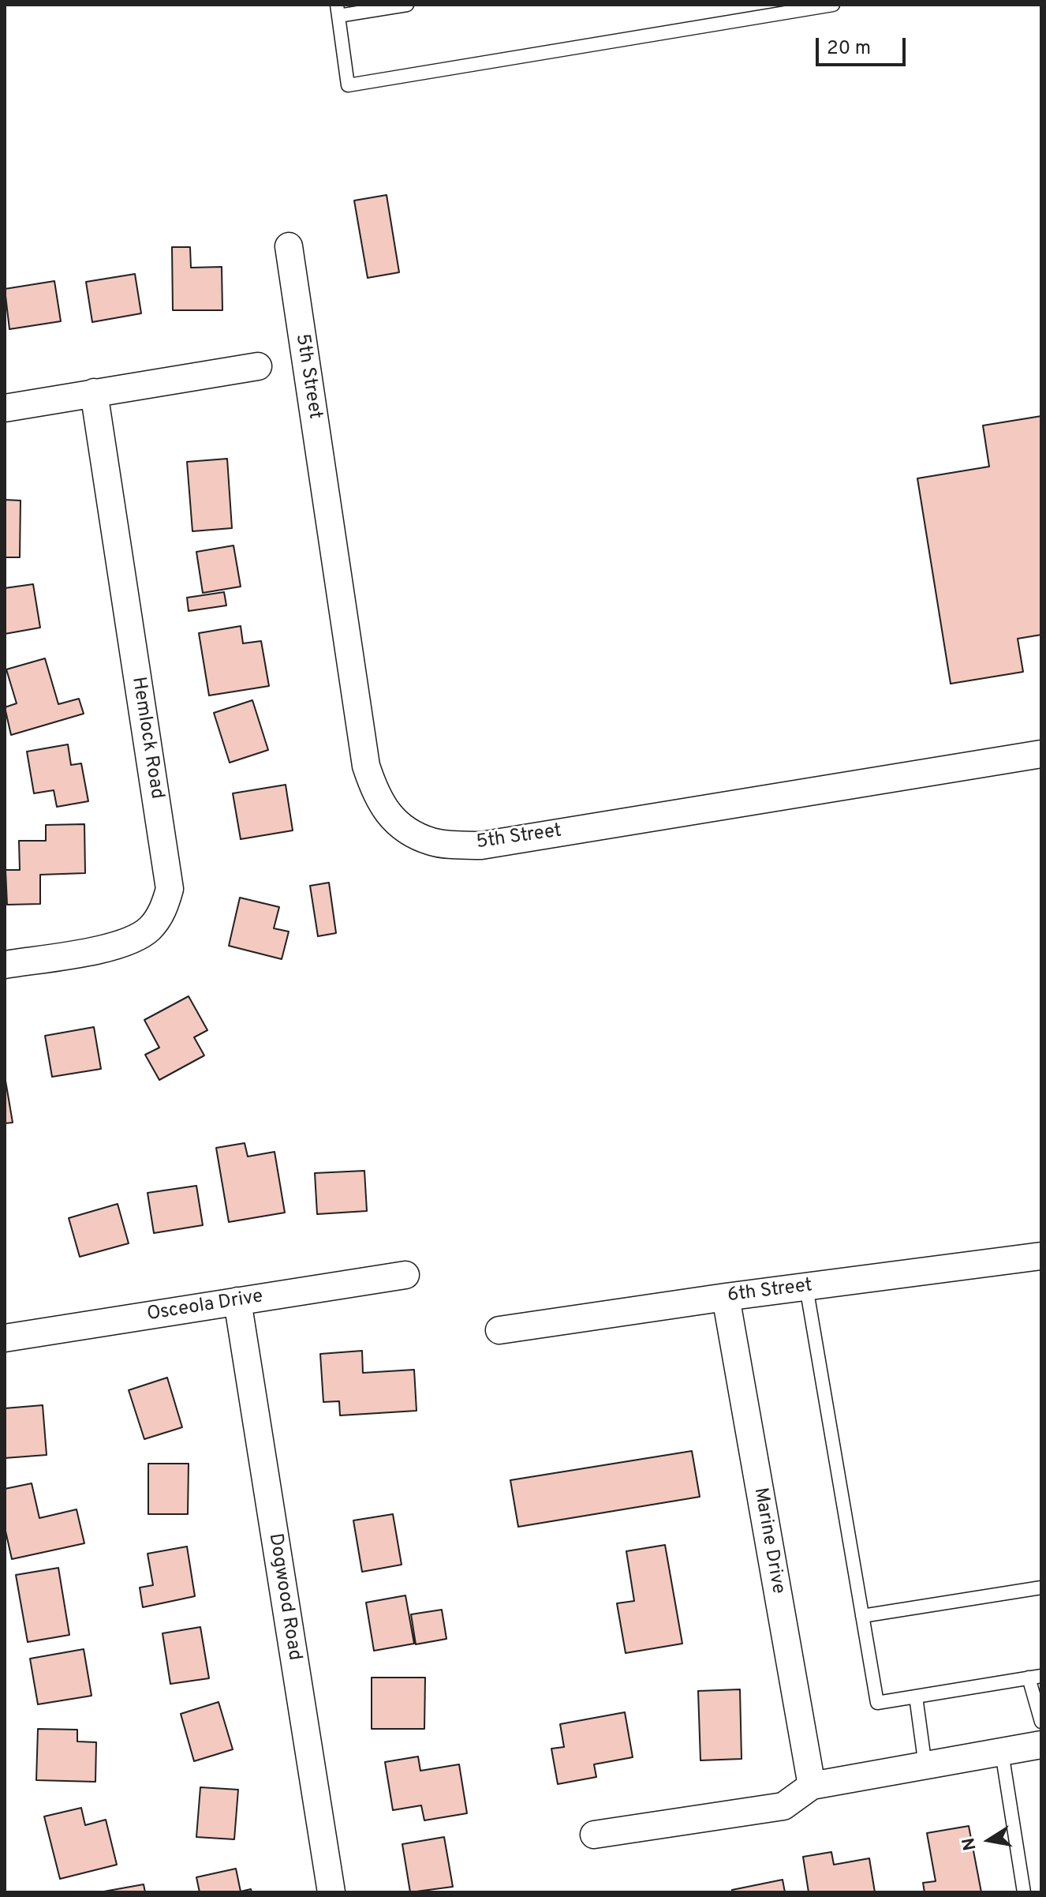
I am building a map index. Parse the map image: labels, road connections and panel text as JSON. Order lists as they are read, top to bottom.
{
  "streets": {
    "street": [
      "5th Street",
      "Hemlock Road",
      "6th Street",
      "Osceola Drive",
      "Marine Drive",
      "Dogwood Road"
    ]
  },
  "crossings": [
    ["6th Street", "Marine Drive"],
    ["Osceola Drive", "Dogwood Road"]
  ],
  "scale_bar": "20 m",
  "north": "left"
}
